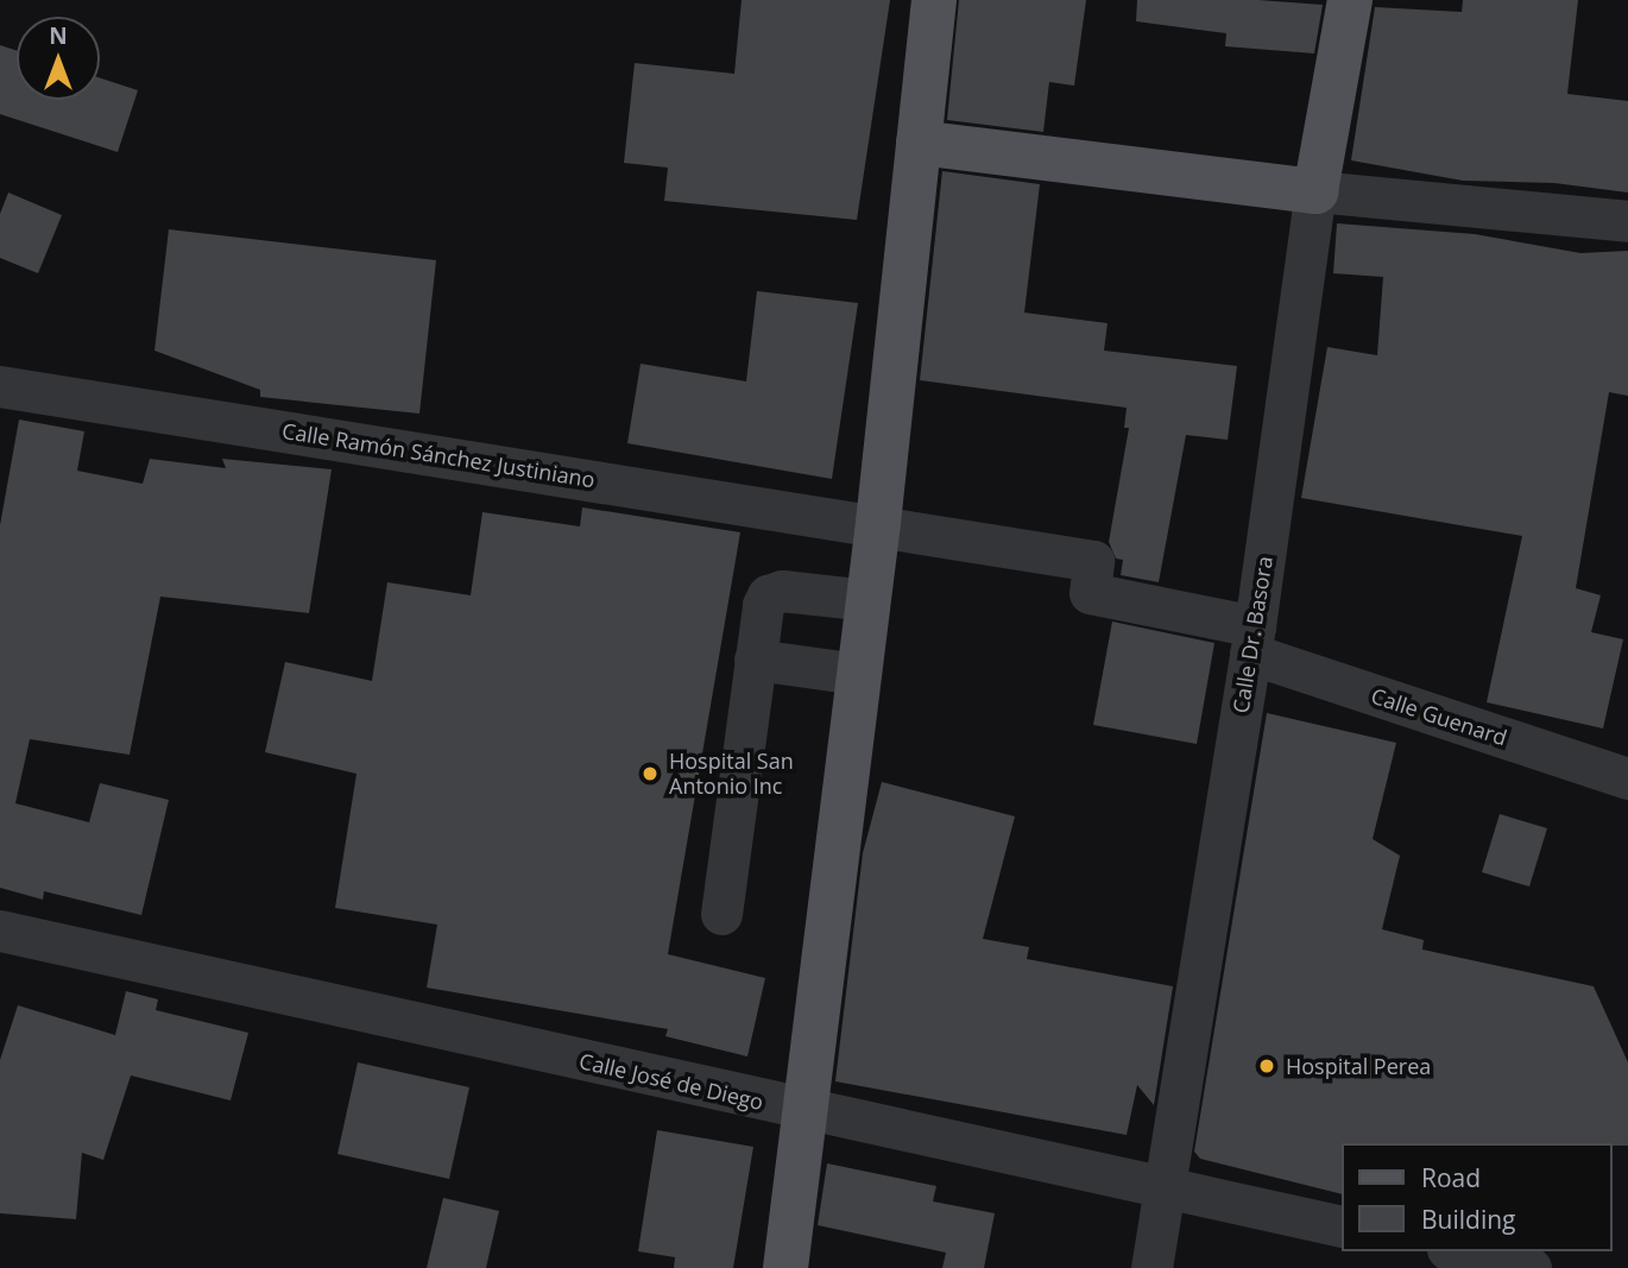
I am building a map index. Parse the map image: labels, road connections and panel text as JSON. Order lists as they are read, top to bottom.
{
  "streets": {
    "main road": ["Calle Dr. Basora"],
    "street": ["Calle Ramón Sánchez Justiniano", "Calle Guenard", "Calle José de Diego"]
  },
  "crossings": [
    ["Calle Ramón Sánchez Justiniano", "Calle Dr. Basora"],
    ["Calle Ramón Sánchez Justiniano", "Calle Guenard"],
    ["Calle Dr. Basora", "Calle Guenard"],
    ["Calle Dr. Basora", "Calle José de Diego"]
  ],
  "places": ["Hospital San Antonio Inc", "Hospital Perea"],
  "legend": ["Road", "Building"],
  "north": "top"
}
